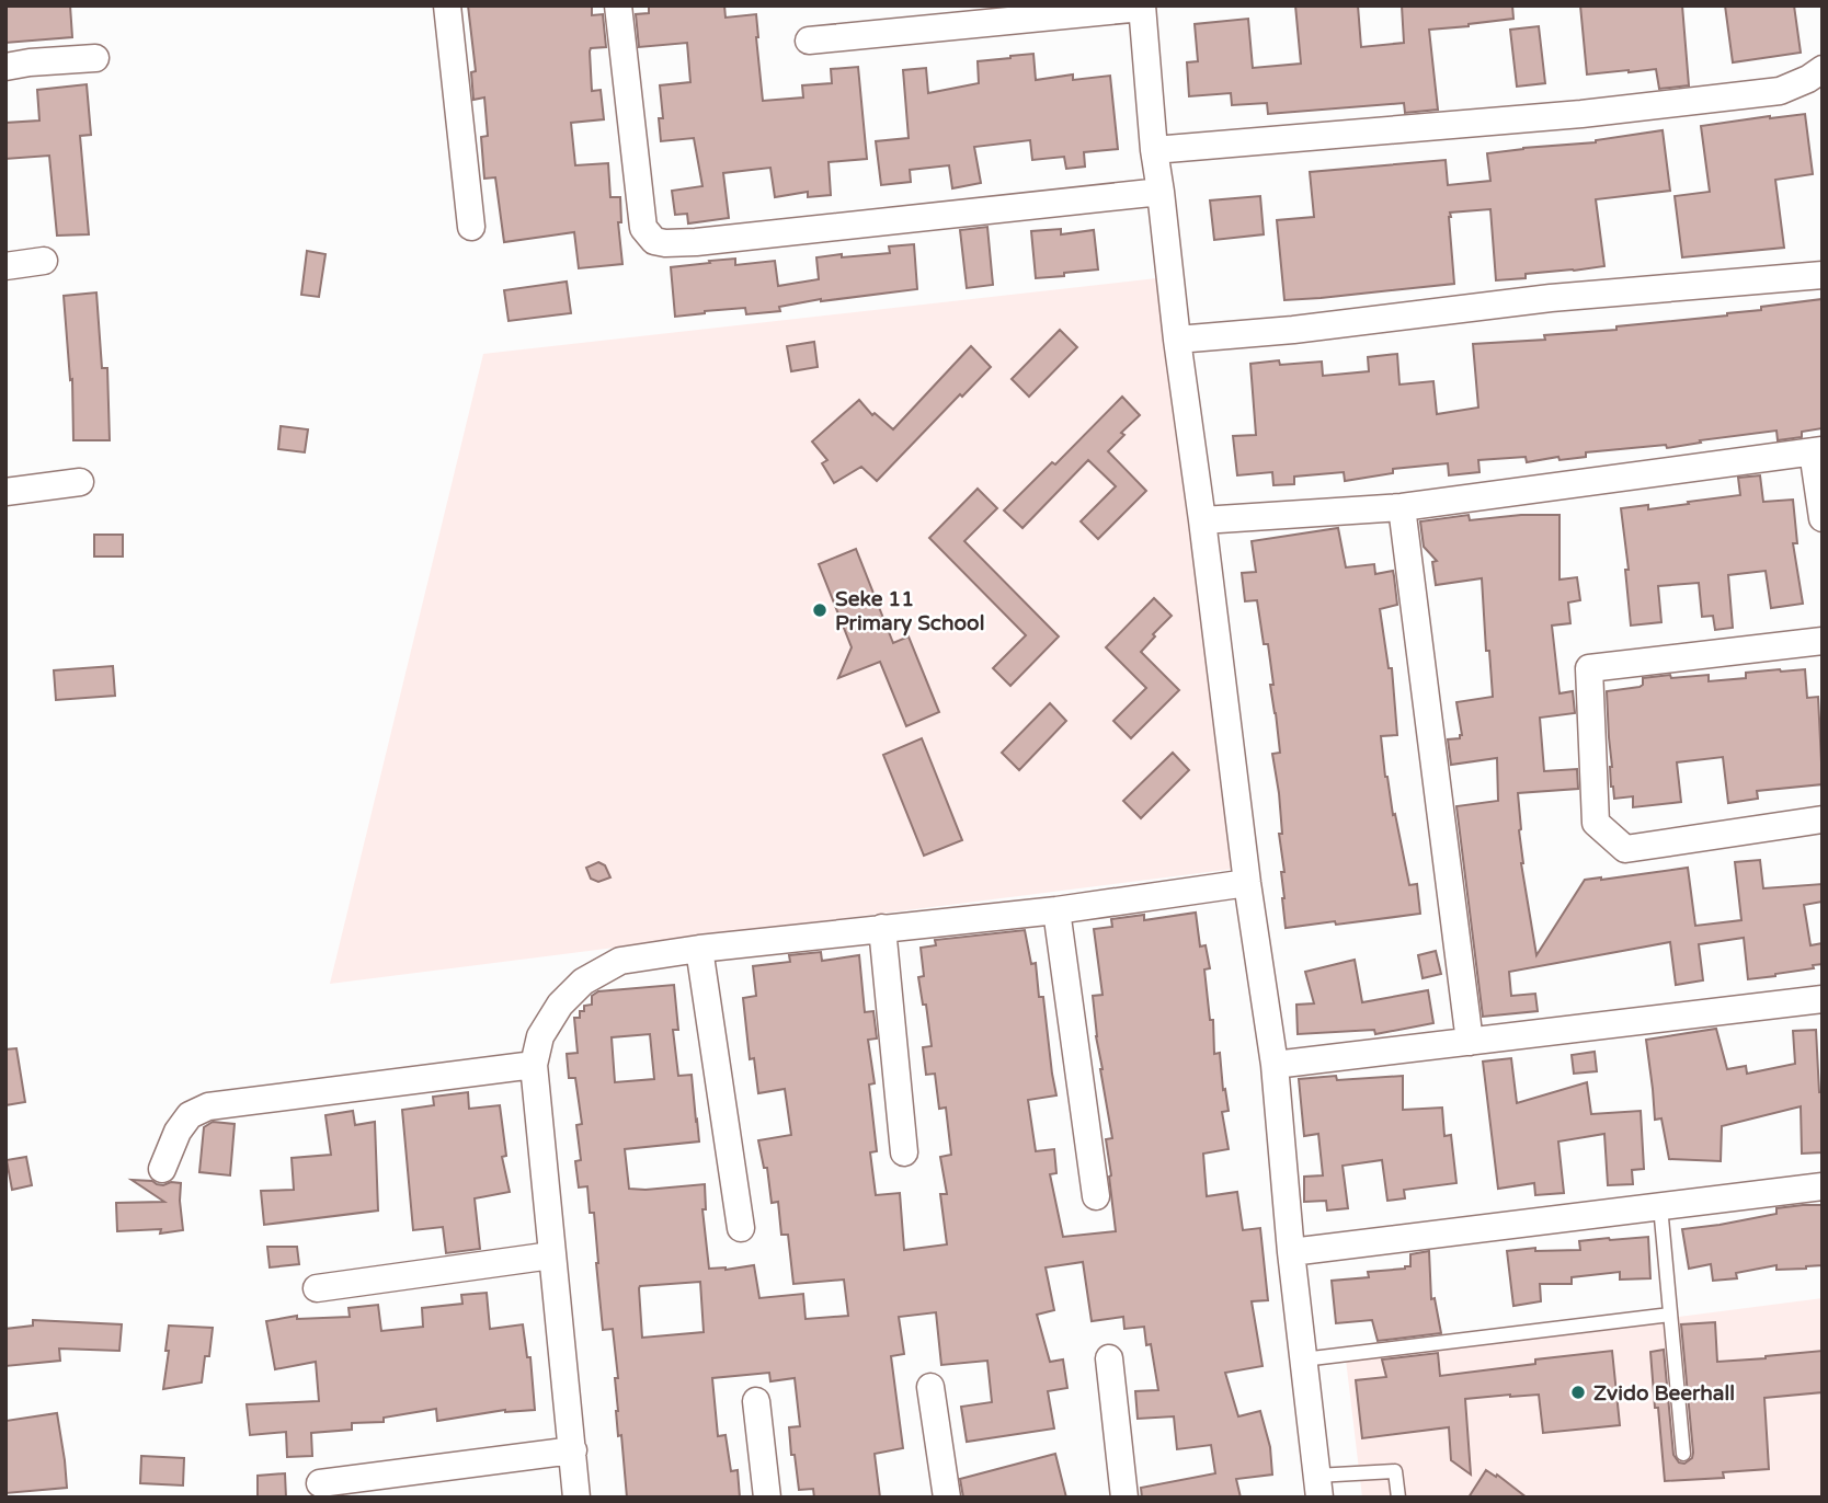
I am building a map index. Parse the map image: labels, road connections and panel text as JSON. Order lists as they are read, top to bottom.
{
  "places": ["Seke 11 Primary School", "Zvido Beerhall"]
}
